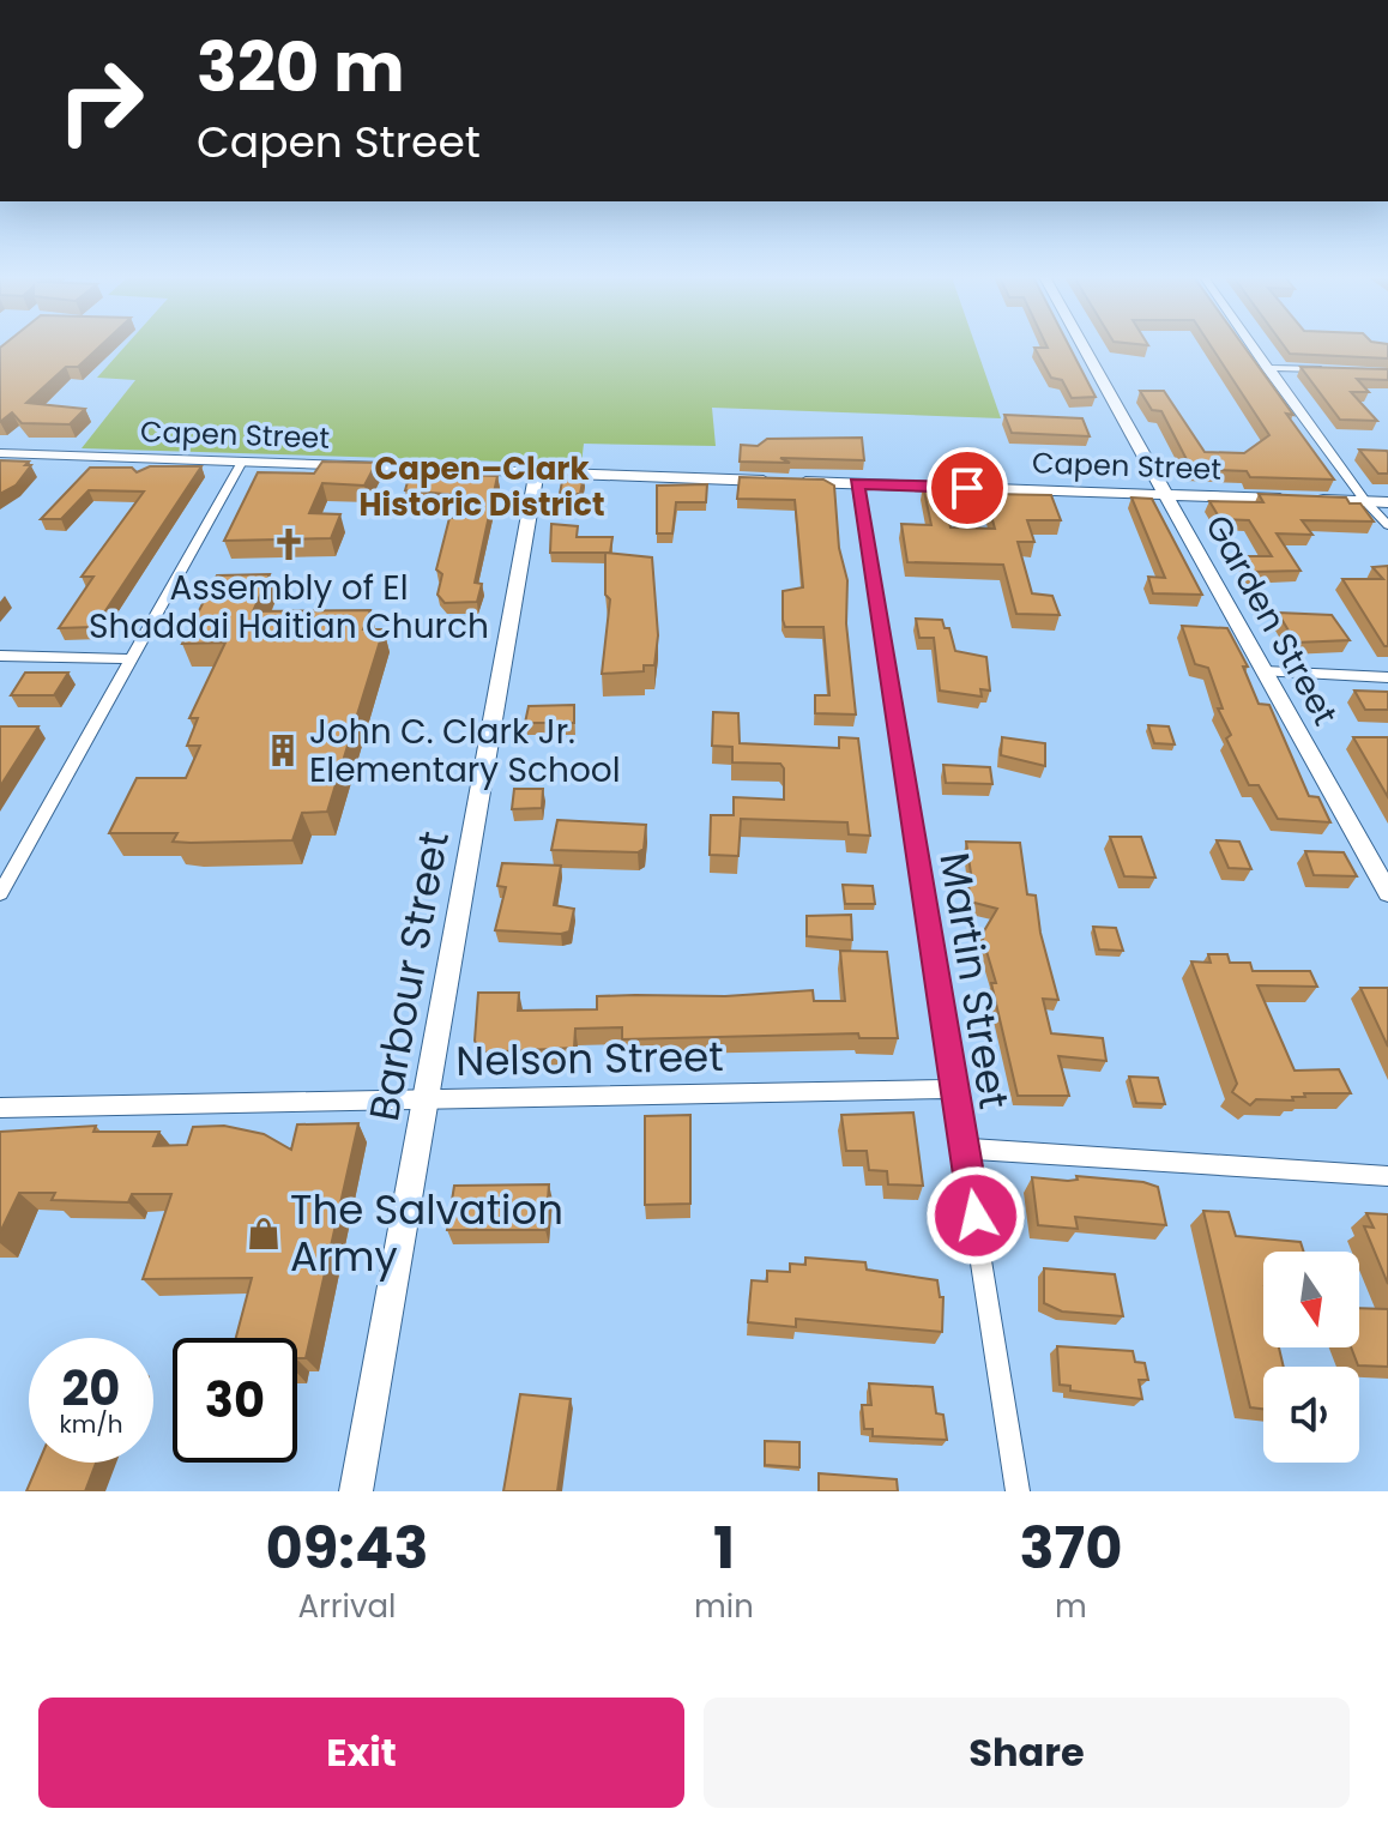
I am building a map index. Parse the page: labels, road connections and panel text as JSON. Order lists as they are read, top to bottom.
{
  "streets": {
    "street": [
      "Capen Street",
      "Garden Street",
      "Barbour Street",
      "Martin Street",
      "Nelson Street"
    ]
  },
  "crossings": [
    ["Capen Street", "Garden Street"],
    ["Capen Street", "Barbour Street"],
    ["Capen Street", "Martin Street"],
    ["Barbour Street", "Nelson Street"],
    ["Martin Street", "Nelson Street"]
  ],
  "districts": ["Capen–Clark Historic District"],
  "places": {
    "church": ["Assembly of El Shaddai Haitian Church"],
    "building": ["John C. Clark Jr. Elementary School"],
    "shop": ["The Salvation Army"]
  },
  "north": "bottom",
  "page": {
    "turn": ["320 m", "Capen Street"],
    "speed": "20 km/h",
    "limit": "30",
    "eta": [
      "09:43",
      "Arrival",
      "1",
      "min",
      "370",
      "m"
    ],
    "buttons": ["Exit", "Share"]
  }
}
